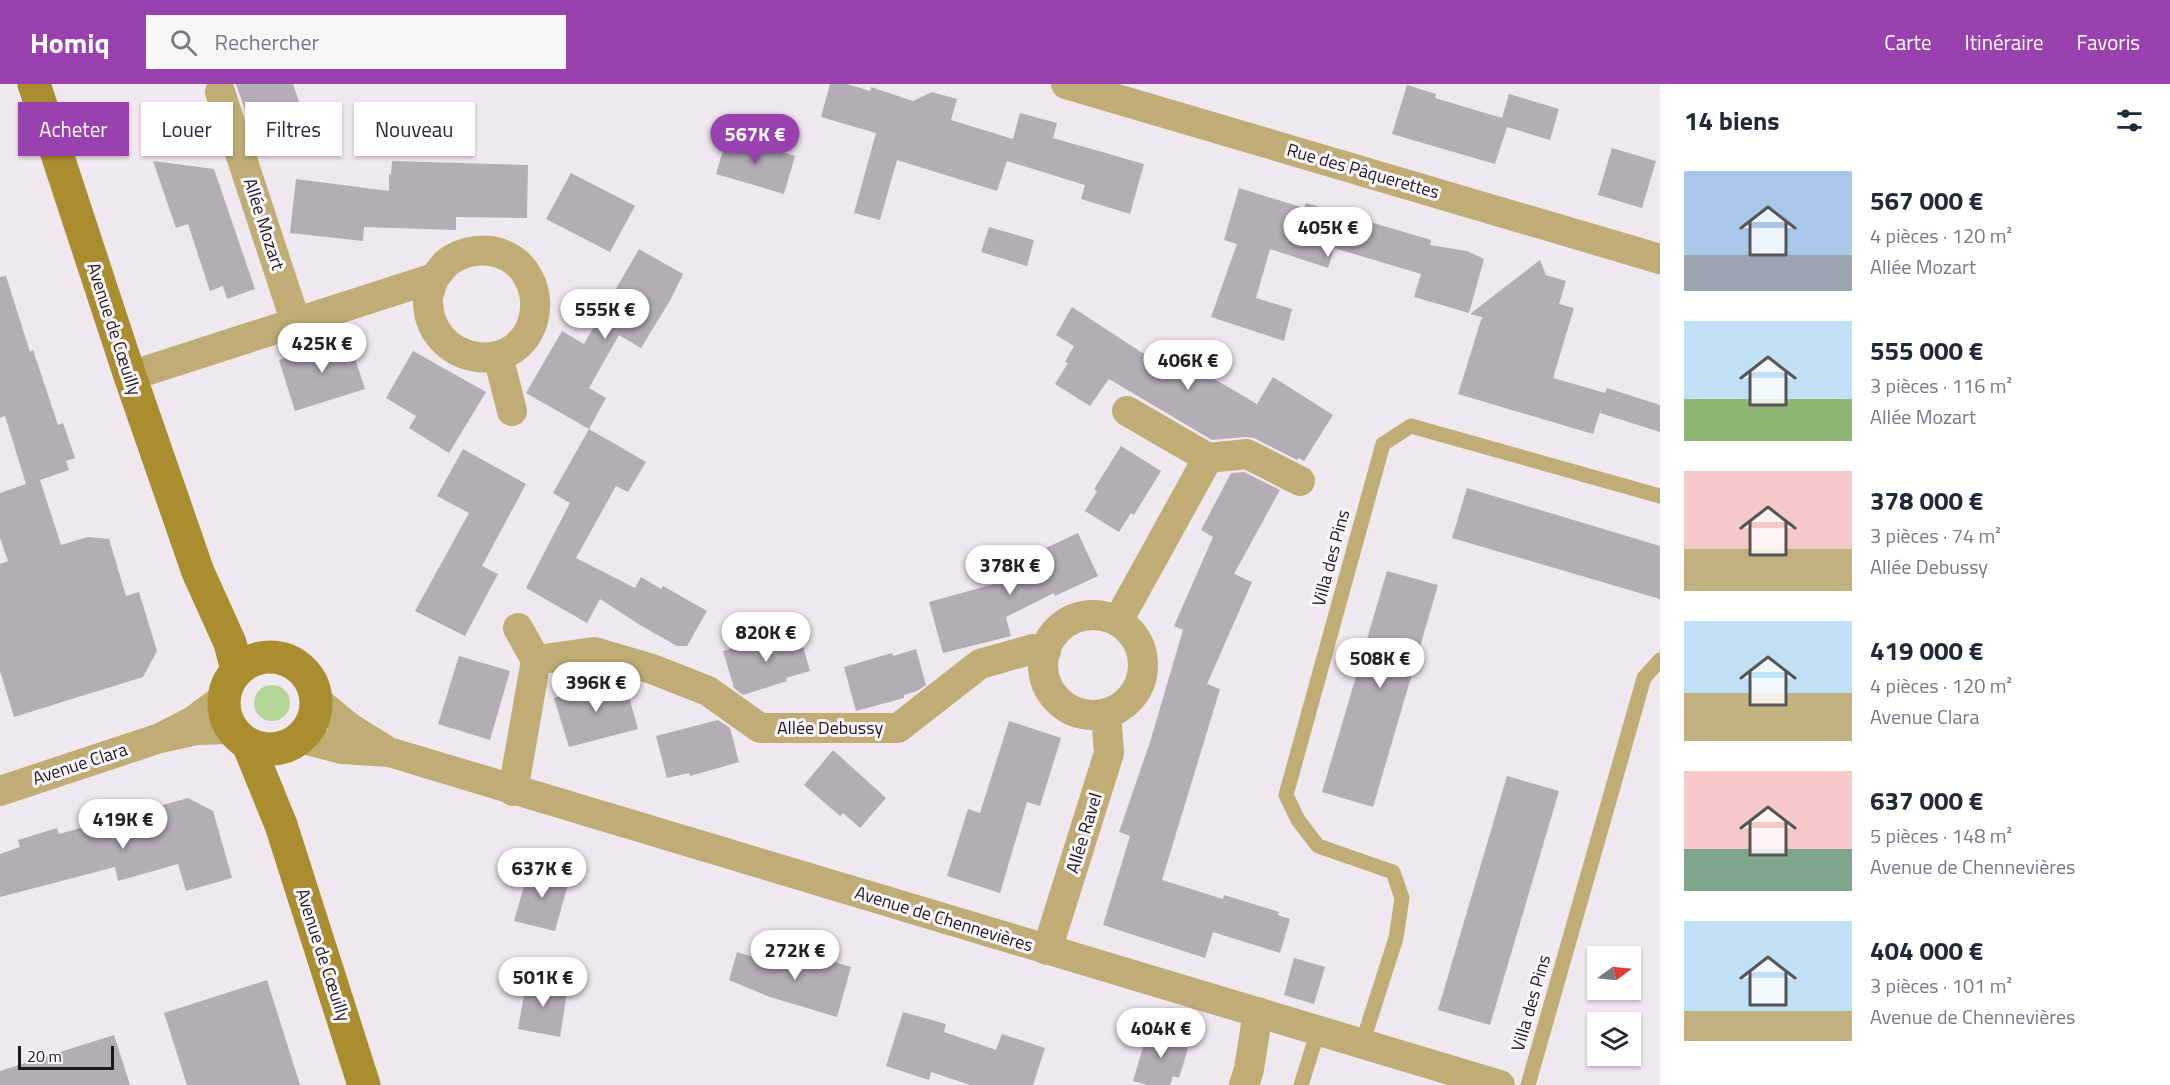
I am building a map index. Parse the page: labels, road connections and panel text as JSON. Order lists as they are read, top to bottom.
{
  "streets": {
    "street": [
      "Rue des Pâquerettes",
      "Allée Mozart",
      "Avenue de Cœuilly",
      "Allée Debussy",
      "Avenue Clara",
      "Allée Ravel",
      "Avenue de Chennevières"
    ],
    "lane": ["Villa des Pins"]
  },
  "crossings": [
    ["Avenue de Cœuilly", "Avenue Clara"],
    ["Avenue de Cœuilly", "Avenue de Chennevières"],
    ["Villa des Pins", "Avenue de Chennevières"],
    ["Allée Debussy", "Allée Ravel"],
    ["Avenue Clara", "Avenue de Chennevières"],
    ["Allée Ravel", "Avenue de Chennevières"]
  ],
  "scale_bar": "20 m",
  "north": "right",
  "page": {
    "header": "Homiq",
    "search": "Rechercher",
    "nav": ["Carte", "Itinéraire", "Favoris"],
    "heading": "14 biens",
    "chip": [
      "Acheter",
      "Louer",
      "Filtres",
      "Nouveau"
    ],
    "price": [
      "567K €",
      "405K €",
      "555K €",
      "425K €",
      "406K €",
      "378K €",
      "820K €",
      "508K €",
      "396K €",
      "419K €",
      "637K €",
      "272K €",
      "501K €",
      "404K €"
    ],
    "list": [
      {
        "name": "567 000 €",
        "note": "4 pièces · 120 m² · Allée Mozart"
      },
      {
        "name": "555 000 €",
        "note": "3 pièces · 116 m² · Allée Mozart"
      },
      {
        "name": "378 000 €",
        "note": "3 pièces · 74 m² · Allée Debussy"
      },
      {
        "name": "419 000 €",
        "note": "4 pièces · 120 m² · Avenue Clara"
      },
      {
        "name": "637 000 €",
        "note": "5 pièces · 148 m² · Avenue de Chennevières"
      },
      {
        "name": "404 000 €",
        "note": "3 pièces · 101 m² · Avenue de Chennevières"
      }
    ],
    "scale": "20 m"
  }
}
